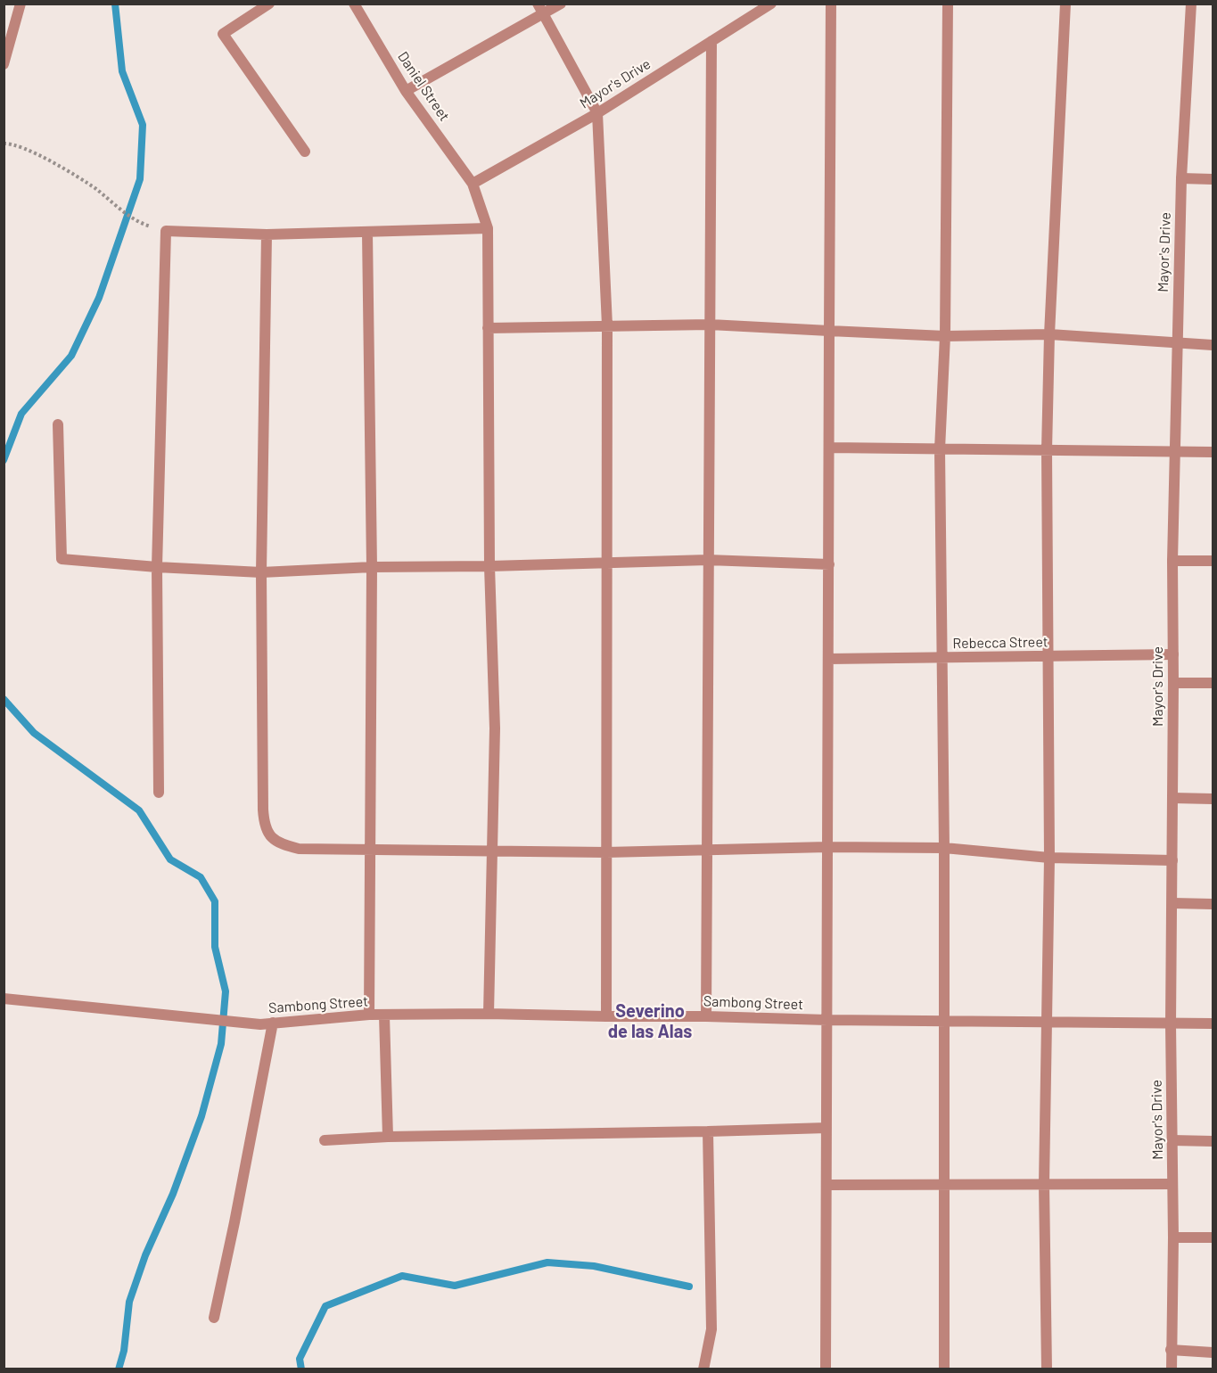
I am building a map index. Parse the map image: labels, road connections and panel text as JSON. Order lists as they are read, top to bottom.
{
  "streets": {
    "street": [
      "Mayor's Drive",
      "Daniel Street",
      "Rebecca Street",
      "Sambong Street"
    ]
  },
  "crossings": [
    ["Mayor's Drive", "Daniel Street"],
    ["Mayor's Drive", "Rebecca Street"],
    ["Mayor's Drive", "Sambong Street"],
    ["Daniel Street", "Sambong Street"]
  ],
  "districts": ["Severino de las Alas"]
}
